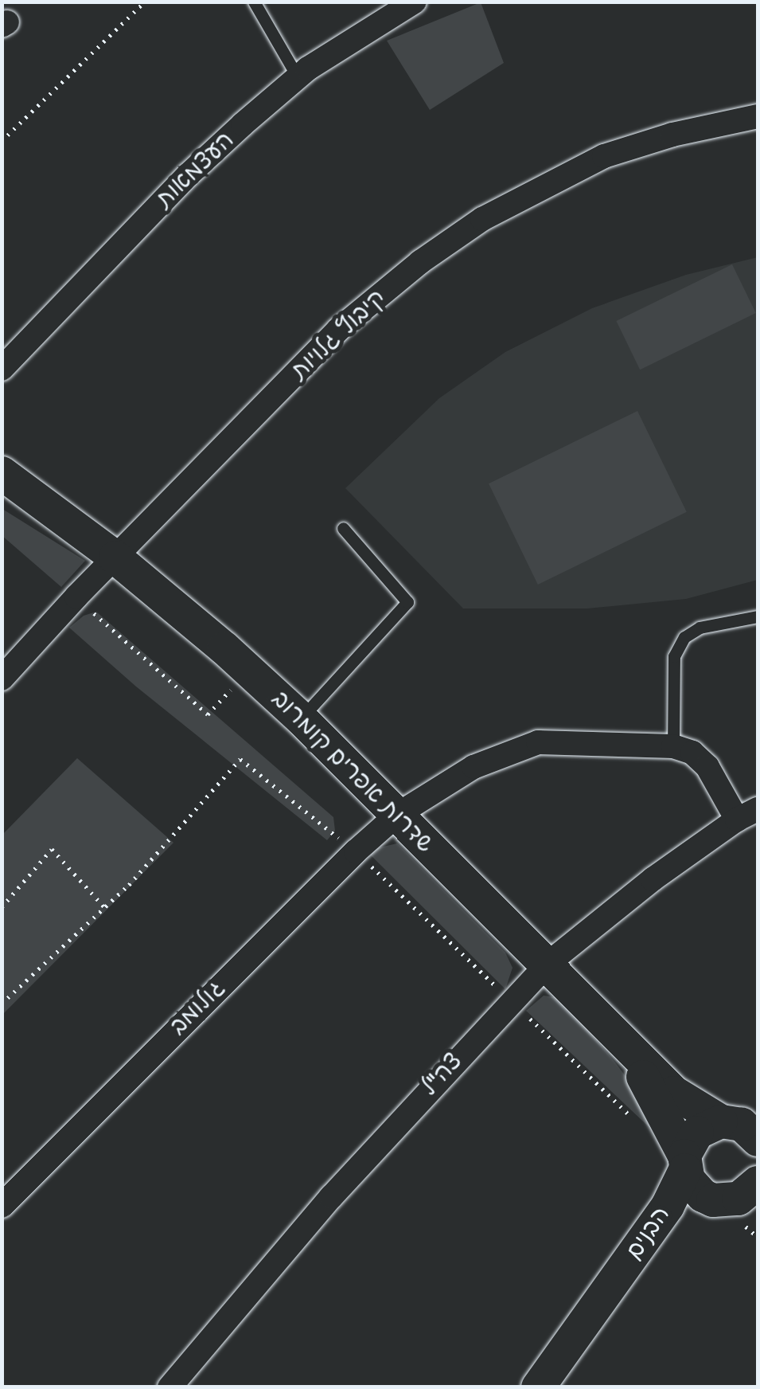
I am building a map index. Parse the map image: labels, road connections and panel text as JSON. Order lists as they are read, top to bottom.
{
  "streets": {
    "street": [
      "העצמאות",
      "קיבוץ גלויות",
      "שדרות אפרים קומרוב",
      "גולומב",
      "צה\"ל",
      "הבנים"
    ]
  },
  "crossings": [
    ["קיבוץ גלויות", "שדרות אפרים קומרוב"],
    ["שדרות אפרים קומרוב", "גולומב"],
    ["שדרות אפרים קומרוב", "צה\"ל"],
    ["שדרות אפרים קומרוב", "הבנים"]
  ]
}
